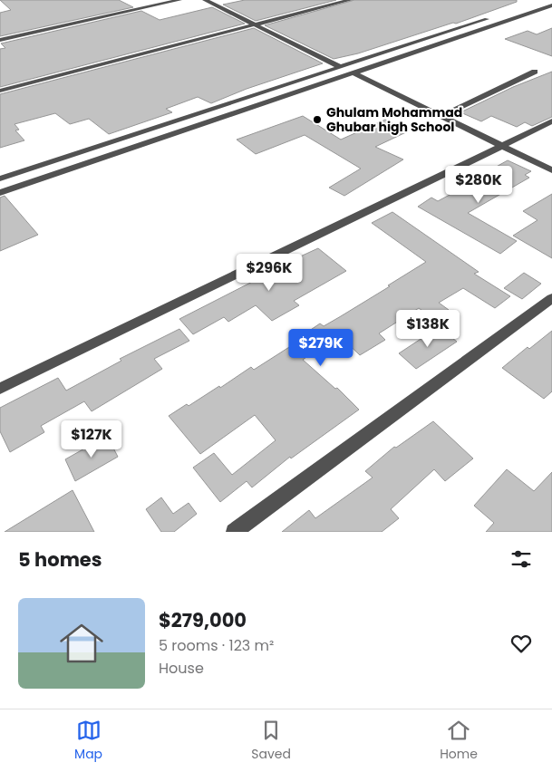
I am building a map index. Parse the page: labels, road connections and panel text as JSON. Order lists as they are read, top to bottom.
{
  "places": ["Ghulam Mohammad Ghubar high School"],
  "page": {
    "price": [
      "$280K",
      "$296K",
      "$138K",
      "$279K",
      "$127K"
    ],
    "heading": "5 homes",
    "list": [
      {
        "name": "$279,000",
        "note": "5 rooms · 123 m² · House"
      }
    ],
    "tabs": ["Map", "Saved", "Home"]
  }
}
